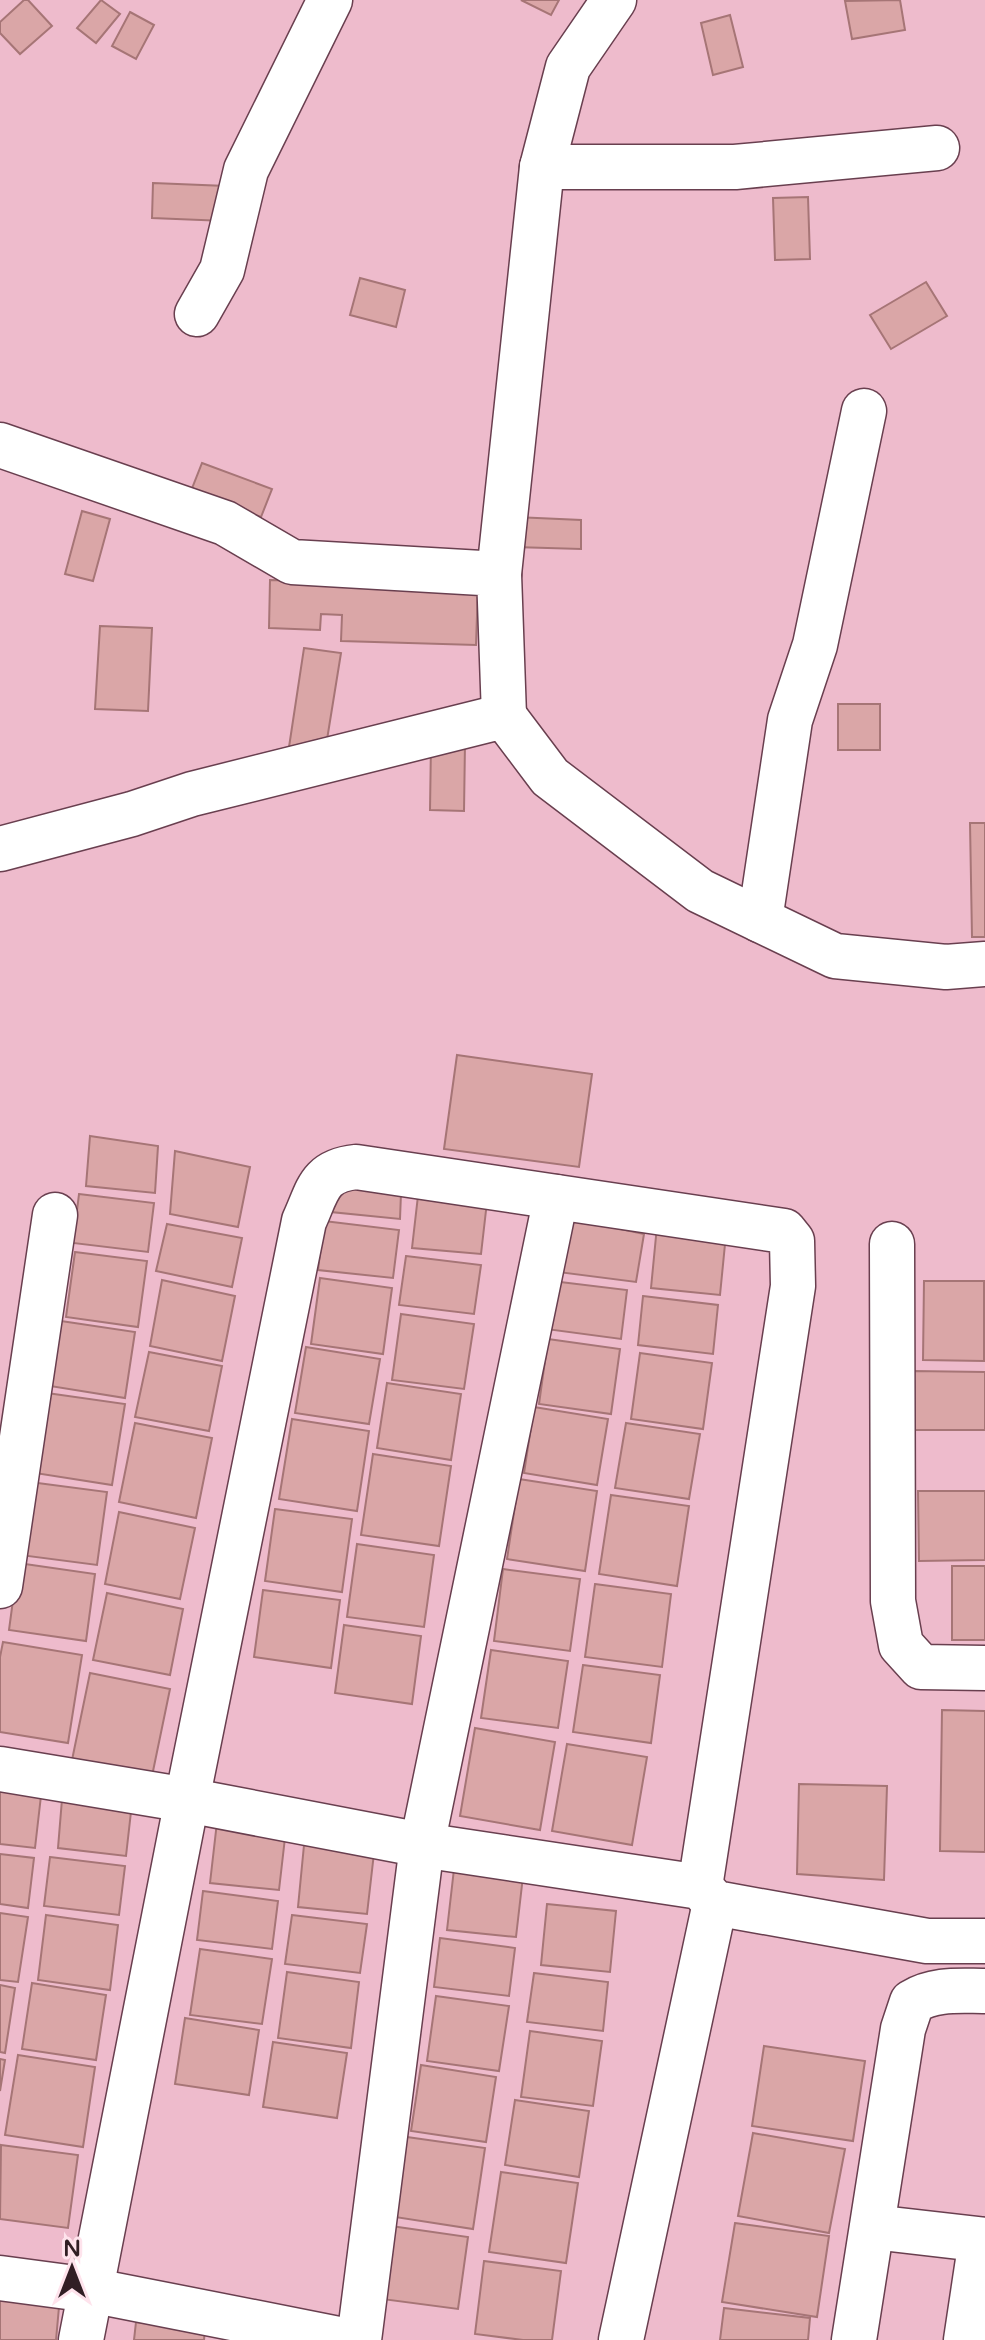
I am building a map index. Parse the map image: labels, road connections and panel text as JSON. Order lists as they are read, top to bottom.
{
  "north": "top"
}
